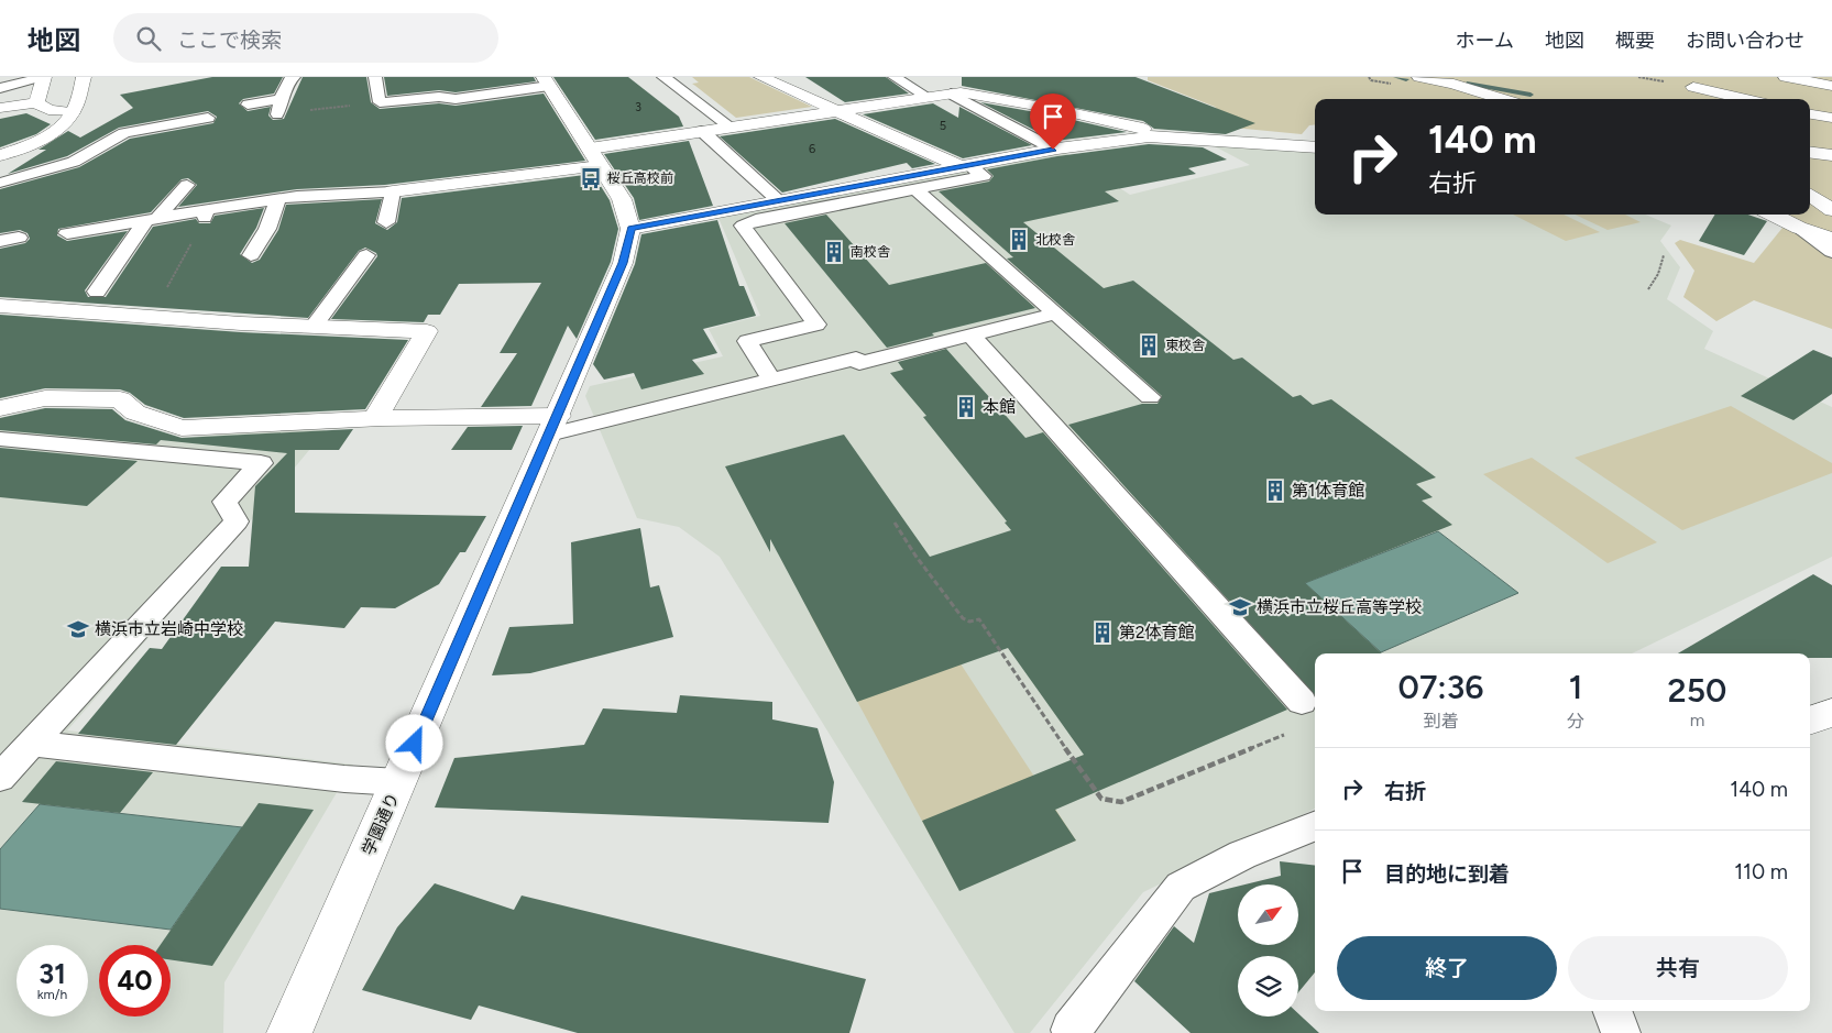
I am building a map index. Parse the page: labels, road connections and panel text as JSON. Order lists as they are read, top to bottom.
{
  "streets": {
    "street": ["学園通り"]
  },
  "places": {
    "bus stop": ["桜丘高校前"],
    "building": [
      "北校舎",
      "南校舎",
      "東校舎",
      "本館",
      "第1体育館",
      "第2体育館"
    ],
    "school or university": ["横浜市立桜丘高等学校", "横浜市立岩崎中学校"]
  },
  "house_numbers": ["3", "5", "6"],
  "north": "top right",
  "page": {
    "header": "地図",
    "search": "ここで検索",
    "nav": [
      "ホーム",
      "地図",
      "概要",
      "お問い合わせ"
    ],
    "turn": ["140 m", "右折"],
    "eta": [
      "07:36",
      "到着",
      "1",
      "分",
      "250",
      "m"
    ],
    "list": [
      {
        "name": "右折",
        "value": "140 m"
      },
      {
        "name": "目的地に到着",
        "value": "110 m"
      }
    ],
    "buttons": ["終了", "共有"],
    "speed": "31 km/h",
    "limit": "40"
  }
}
